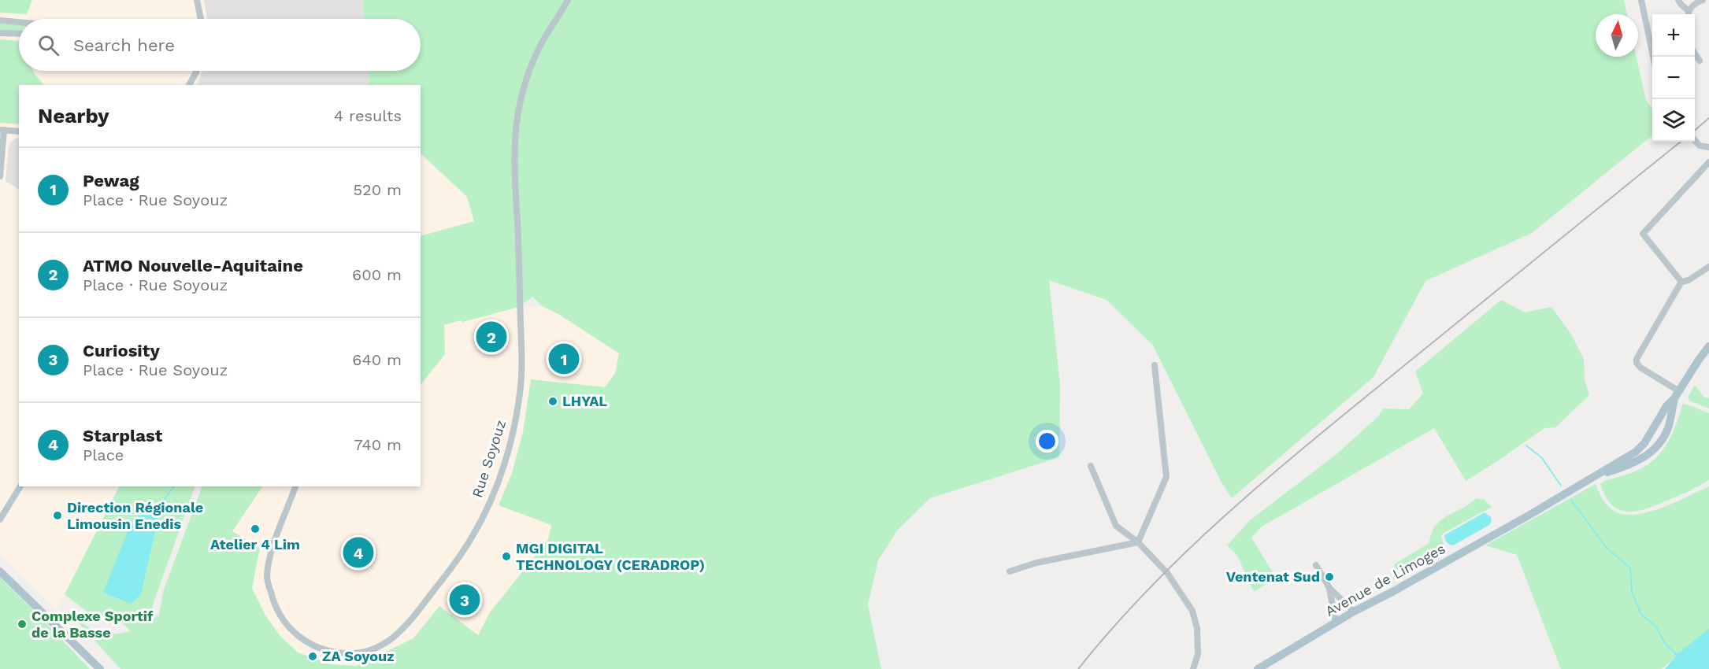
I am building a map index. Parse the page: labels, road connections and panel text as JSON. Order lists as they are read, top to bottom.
{
  "streets": {
    "main road": ["Avenue de Limoges"],
    "street": ["Rue Soyouz"]
  },
  "places": [
    "LHYAL",
    "Direction Régionale Limousin Enedis",
    "Atelier 4 Lim",
    "MGI DIGITAL TECHNOLOGY (CERADROP)",
    "Ventenat Sud",
    "Complexe Sportif de la Basse",
    "ZA Soyouz"
  ],
  "north": "top",
  "page": {
    "map_buttons": ["+", "−"],
    "search": "Search here",
    "heading": ["Nearby", "4 results"],
    "list": [
      {
        "mark": "1",
        "name": "Pewag",
        "note": "Place · Rue Soyouz",
        "value": "520 m"
      },
      {
        "mark": "2",
        "name": "ATMO Nouvelle-Aquitaine",
        "note": "Place · Rue Soyouz",
        "value": "600 m"
      },
      {
        "mark": "3",
        "name": "Curiosity",
        "note": "Place · Rue Soyouz",
        "value": "640 m"
      },
      {
        "mark": "4",
        "name": "Starplast",
        "note": "Place",
        "value": "740 m"
      }
    ],
    "pins": [
      "2",
      "1",
      "4",
      "3"
    ]
  }
}
